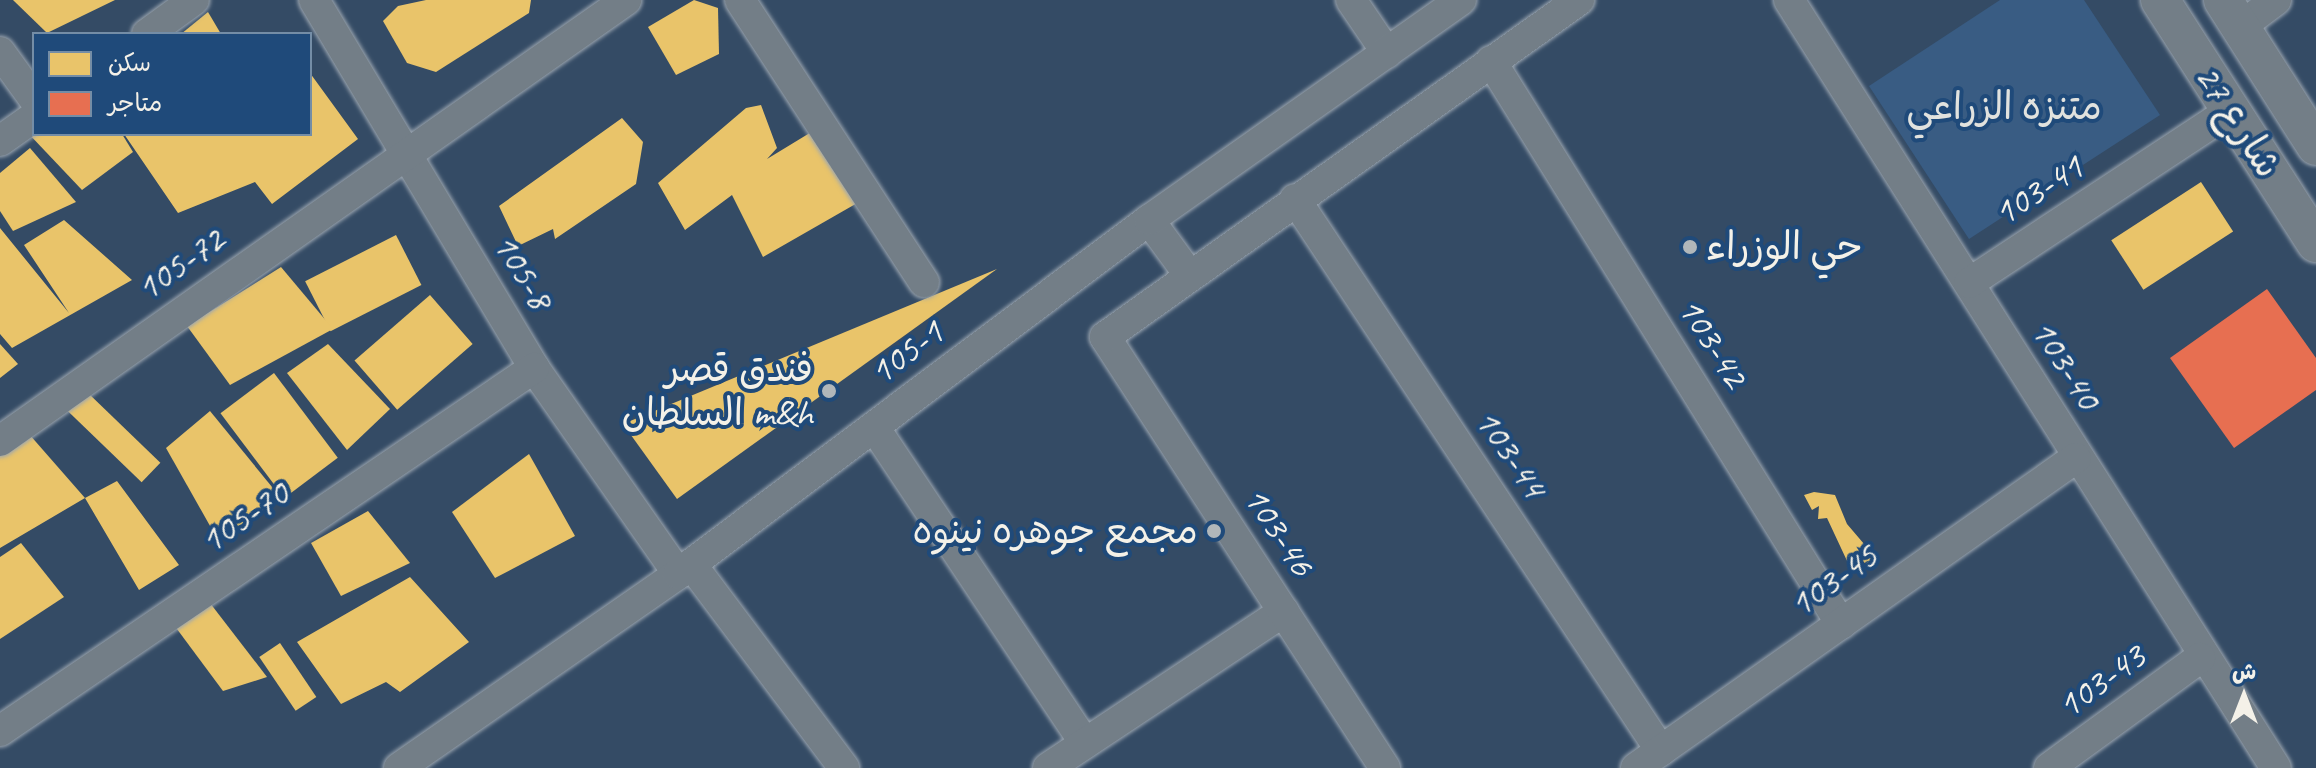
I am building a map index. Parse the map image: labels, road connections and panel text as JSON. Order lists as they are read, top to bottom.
{
  "streets": {
    "main road": ["شارع 27"],
    "street": [
      "103-41",
      "105-72",
      "105-8",
      "103-42",
      "105-1",
      "103-40",
      "103-44",
      "105-70",
      "103-46",
      "103-45",
      "103-43"
    ]
  },
  "crossings": [
    ["شارع 27", "103-41"],
    ["103-41", "103-40"],
    ["105-72", "105-8"],
    ["105-8", "105-1"],
    ["105-8", "105-70"],
    ["103-42", "103-45"],
    ["103-40", "103-45"],
    ["103-40", "103-43"],
    ["103-44", "103-45"]
  ],
  "parks": ["متنزه الزراعي"],
  "places": ["حي الوزراء", "فندق قصر السلطان m&h", "مجمع جوهره نينوه"],
  "legend": ["سكن", "متاجر"],
  "north": "top"
}
